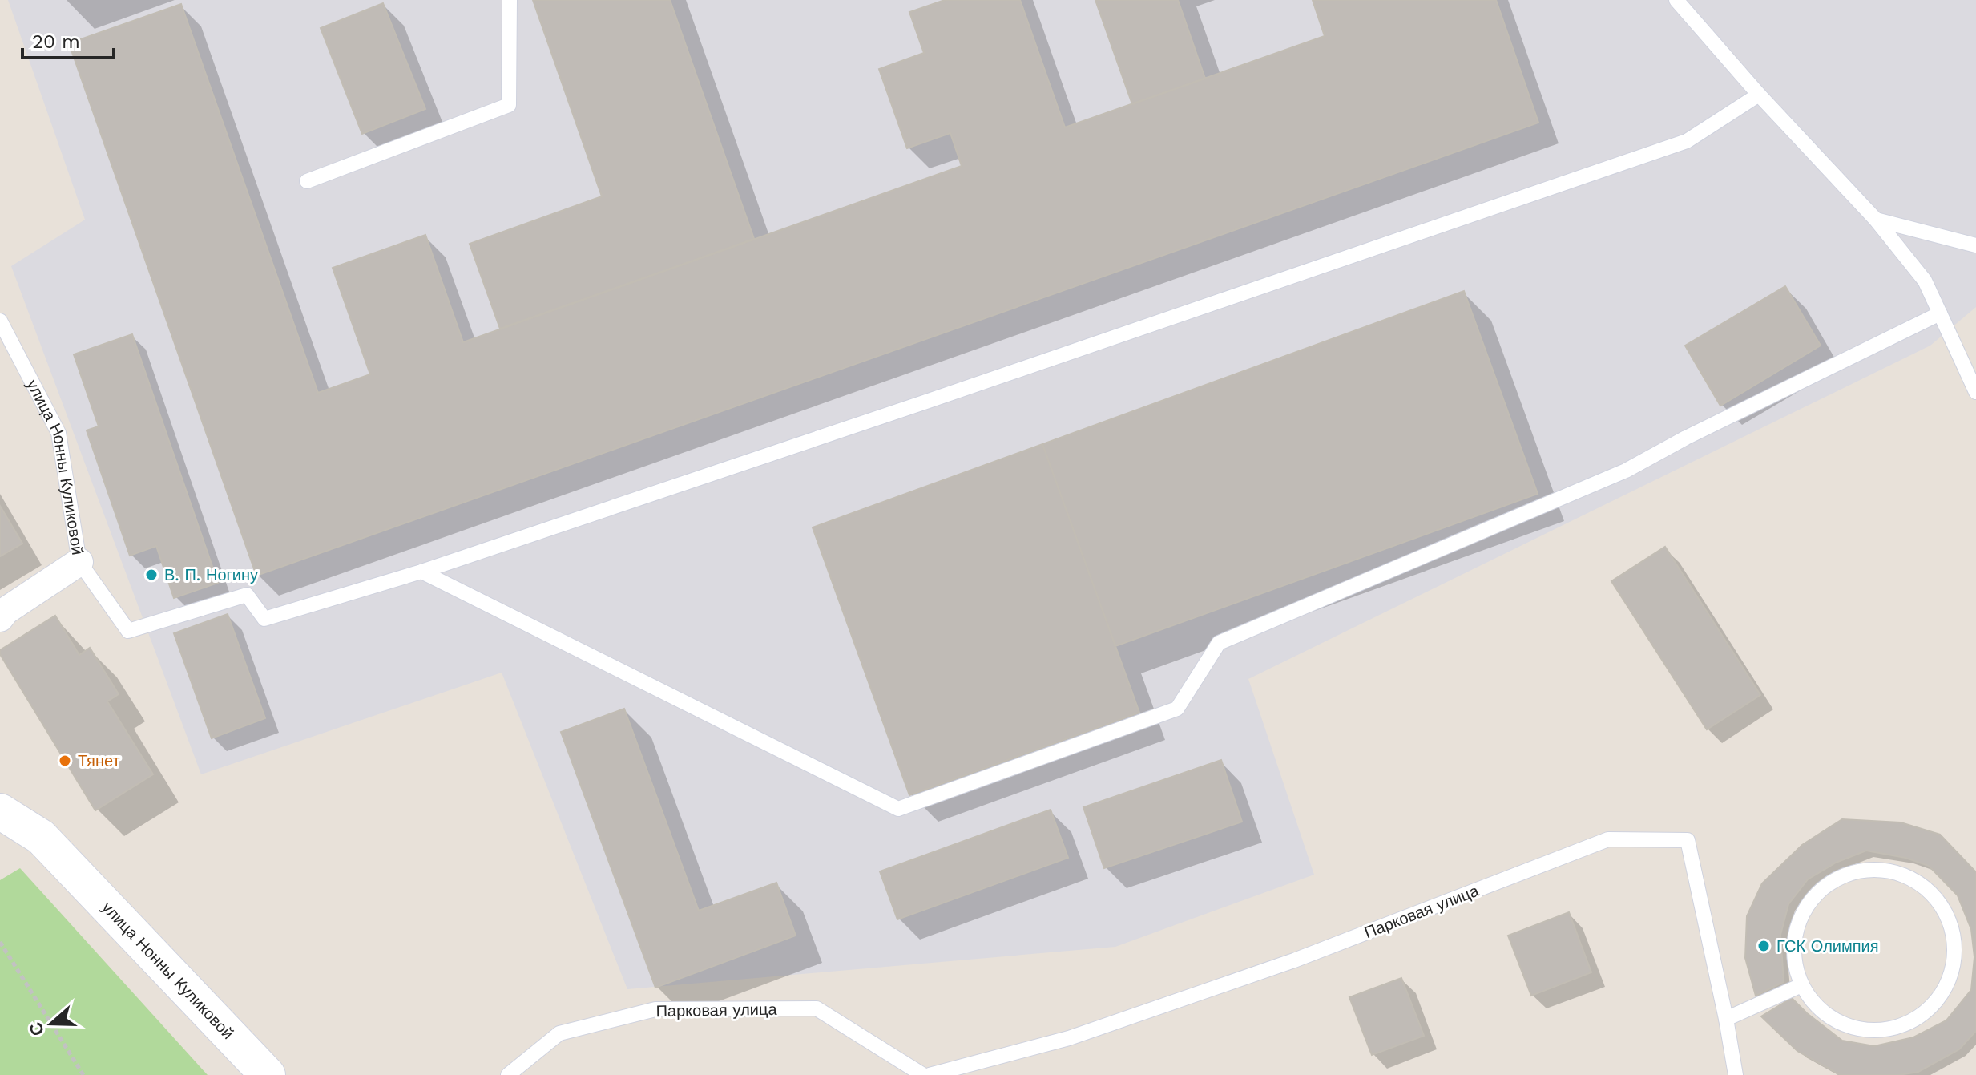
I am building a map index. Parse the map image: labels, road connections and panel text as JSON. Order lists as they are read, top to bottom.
{
  "streets": {
    "street": ["улица Нонны Куликовой"],
    "lane": ["Парковая улица"]
  },
  "places": ["В. П. Ногину", "Тянет", "ГСК Олимпия"],
  "scale_bar": "20 m",
  "north": "left"
}
